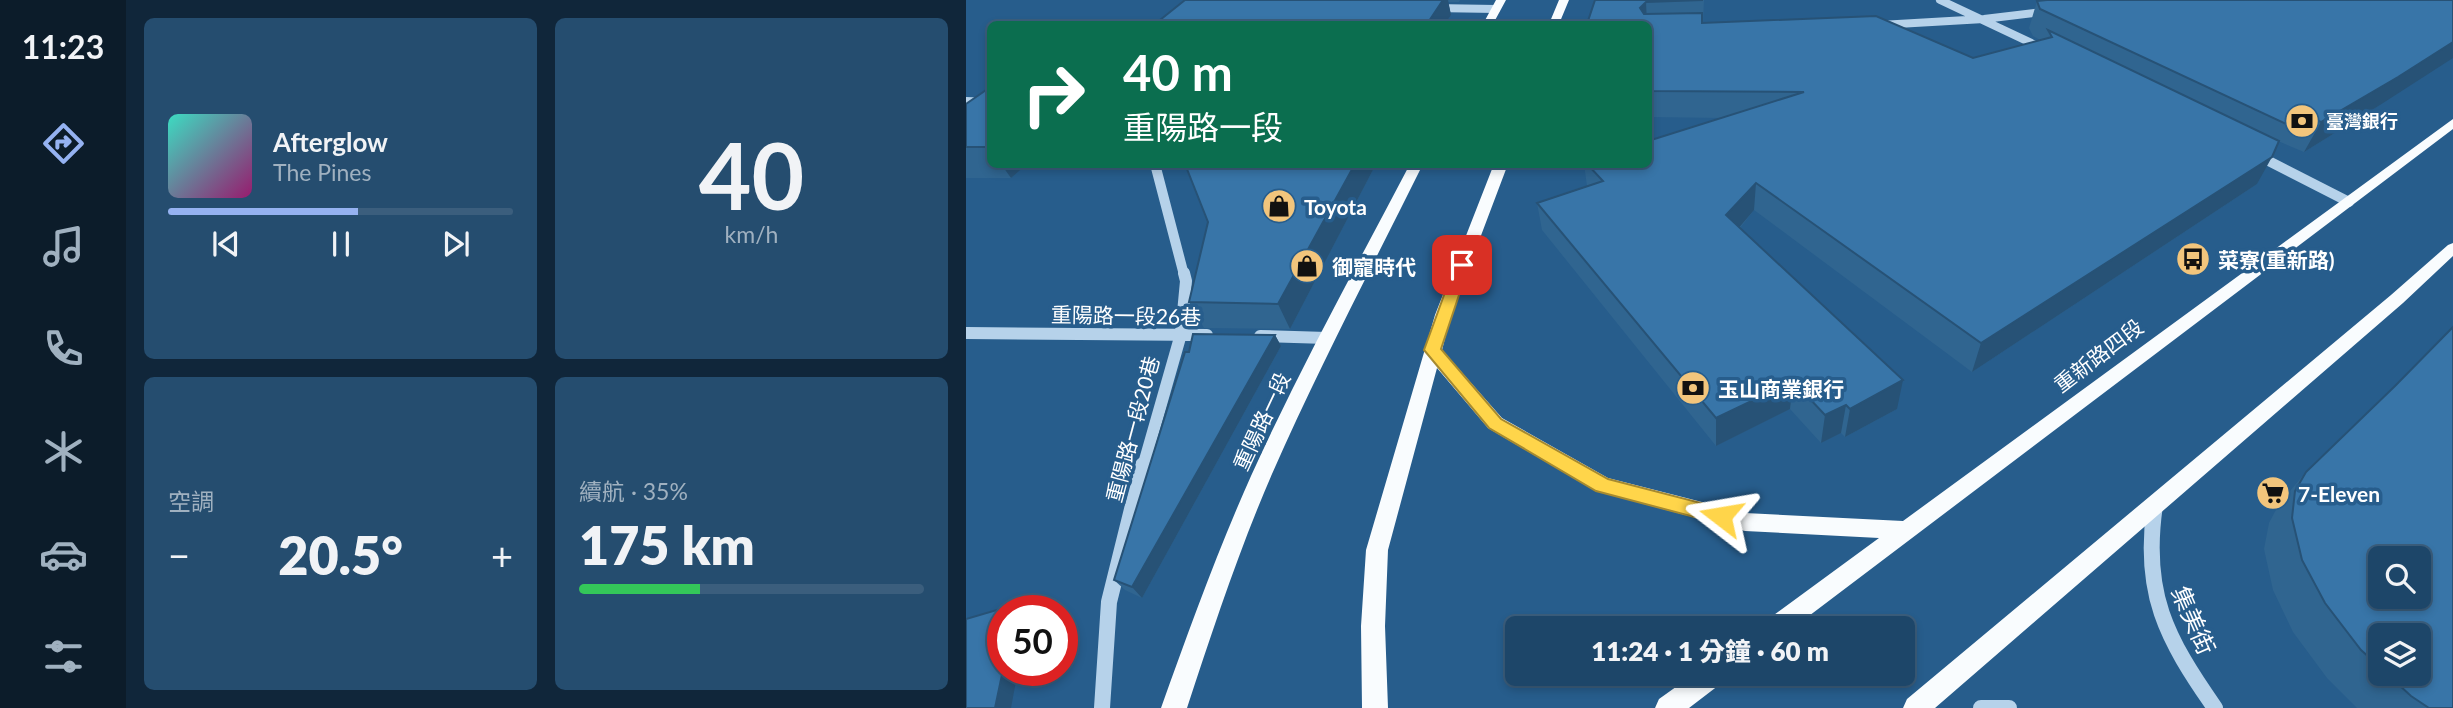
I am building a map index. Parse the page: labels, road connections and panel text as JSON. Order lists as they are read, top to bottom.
{
  "streets": {
    "main road": ["重新路四段", "重陽路一段"],
    "street": ["重陽路一段26巷", "重陽路一段20巷", "集美街"]
  },
  "crossings": [
    ["重陽路一段26巷", "重陽路一段20巷"]
  ],
  "places": {
    "bank": ["臺灣銀行", "玉山商業銀行"],
    "shop": ["Toyota", "御寵時代"],
    "bus stop": ["菜寮(重新路)"],
    "supermarket": ["7-Eleven"]
  },
  "page": {
    "tabs": "11:23",
    "tile": [
      ["40", "km/h"],
      "空調",
      ["續航 · 35%", "175 km"]
    ],
    "turn": ["40 m", "重陽路一段"],
    "song": ["Afterglow", "The Pines"],
    "heat": ["−", "20.5°", "+"],
    "limit": "50",
    "trip": "11:24 · 1 分鐘 · 60 m"
  }
}
